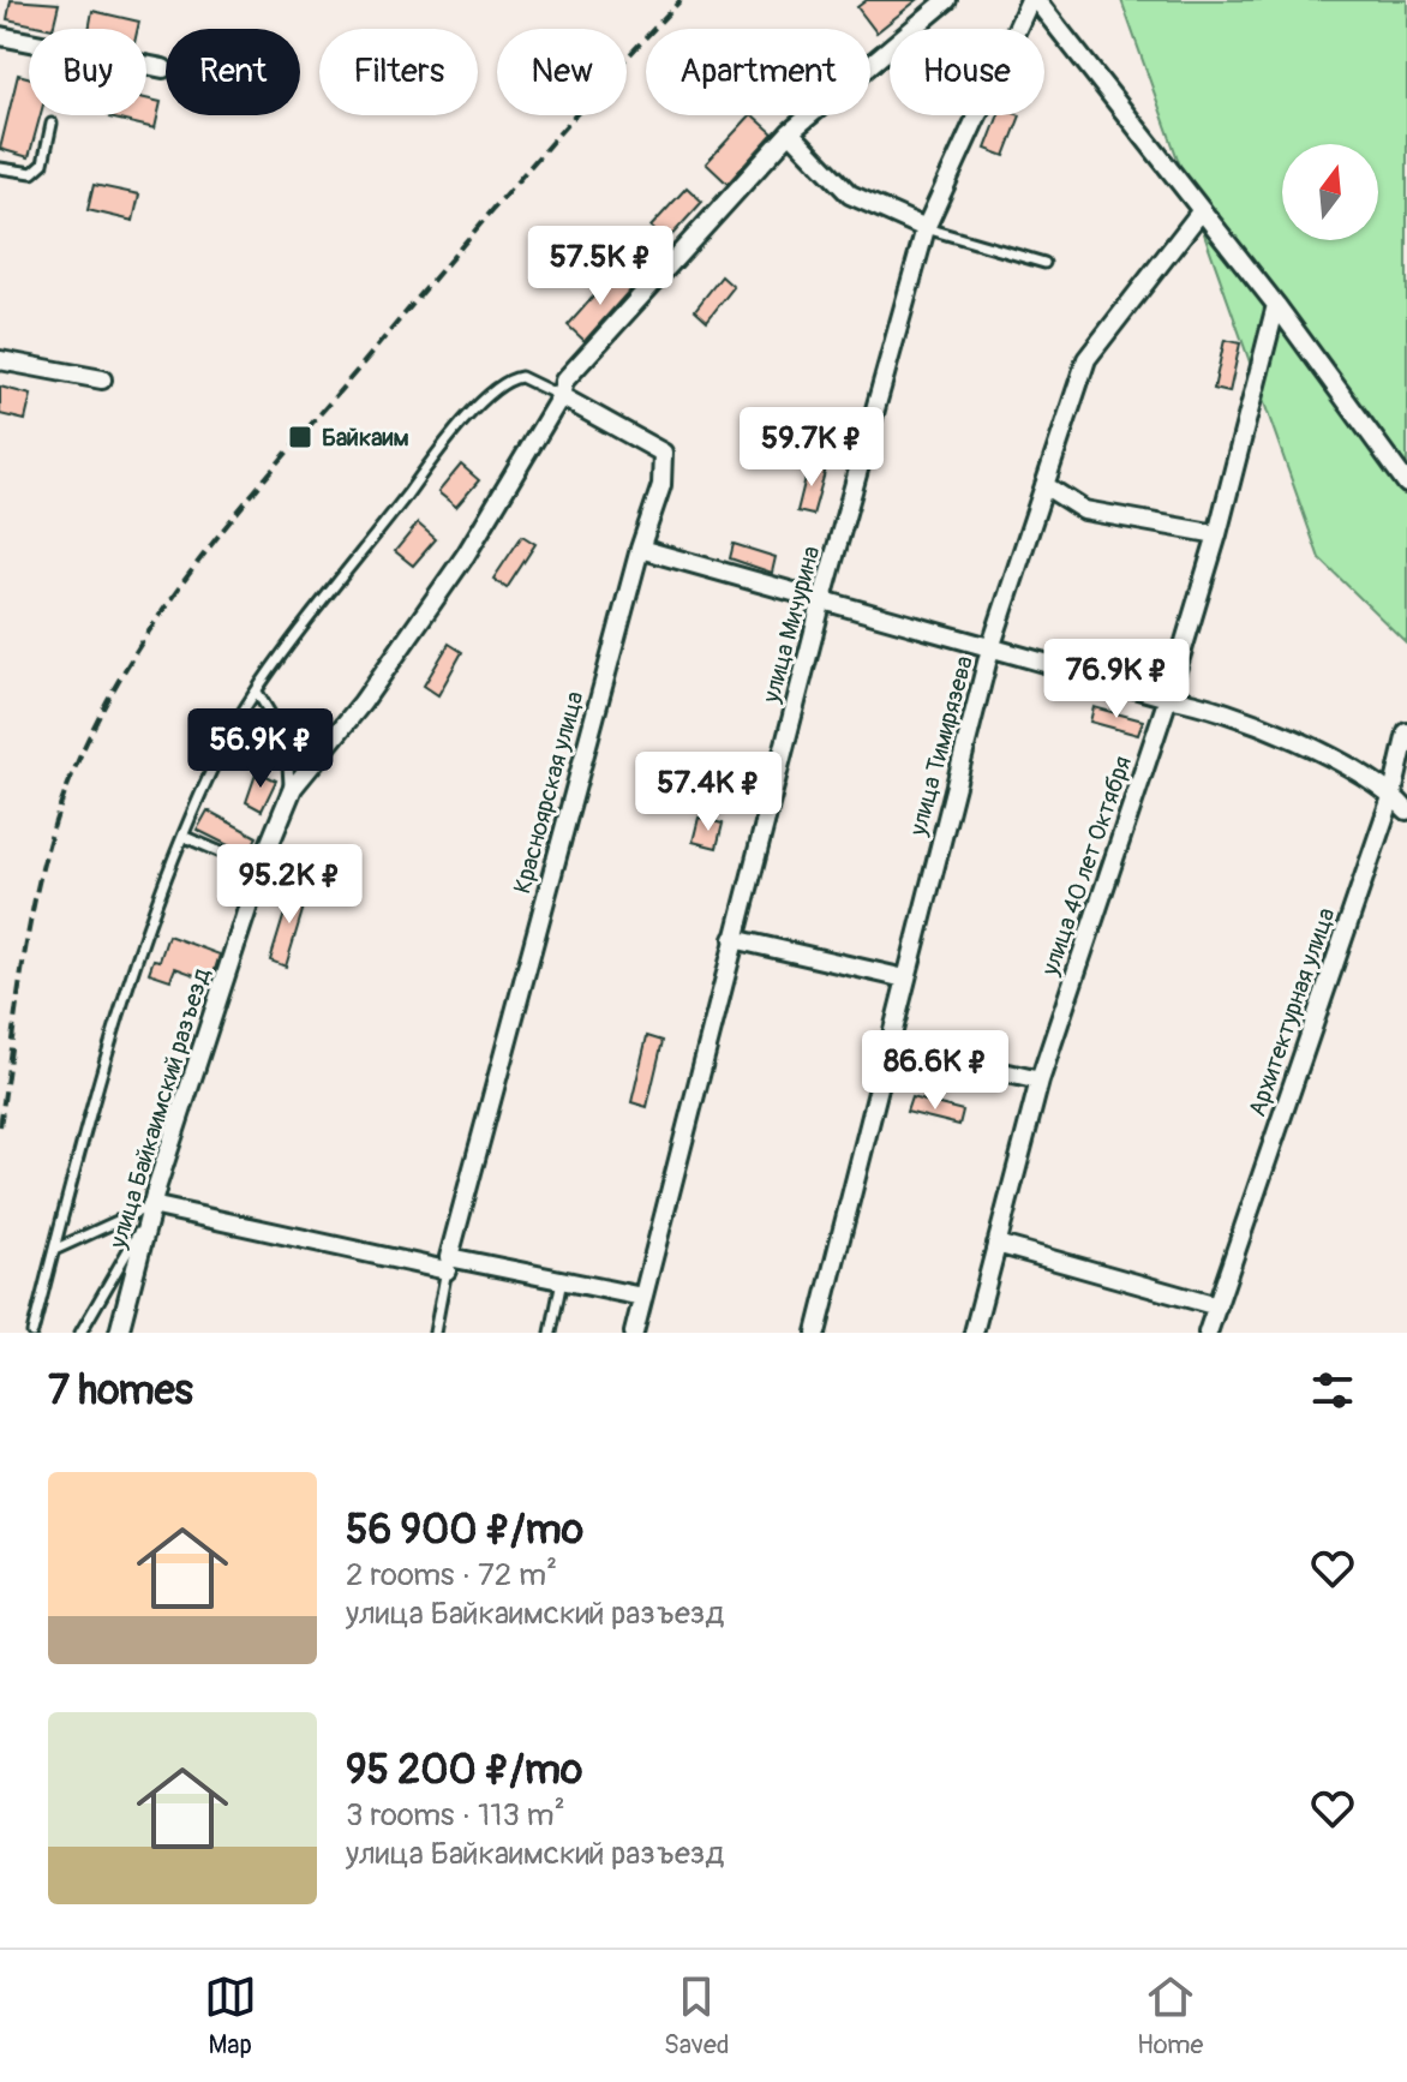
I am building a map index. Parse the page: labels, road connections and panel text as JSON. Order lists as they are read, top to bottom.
{
  "streets": {
    "street": [
      "улица Мичурина",
      "улица Тимирязева",
      "Красноярская улица",
      "улица 40 лет Октября",
      "Архитектурная улица",
      "улица Байкаимский разъезд"
    ]
  },
  "crossings": [
    ["Красноярская улица", "улица Байкаимский разъезд"]
  ],
  "places": {
    "transit": ["Байкаим"]
  },
  "north": "top",
  "page": {
    "chip": [
      "Buy",
      "Rent",
      "Filters",
      "New",
      "Apartment",
      "House"
    ],
    "price": [
      "57.5K ₽",
      "59.7K ₽",
      "76.9K ₽",
      "56.9K ₽",
      "57.4K ₽",
      "95.2K ₽",
      "86.6K ₽"
    ],
    "heading": "7 homes",
    "list": [
      {
        "name": "56 900 ₽/mo",
        "note": "2 rooms · 72 m² · улица Байкаимский разъезд"
      },
      {
        "name": "95 200 ₽/mo",
        "note": "3 rooms · 113 m² · улица Байкаимский разъезд"
      }
    ],
    "tabs": ["Map", "Saved", "Home"]
  }
}
